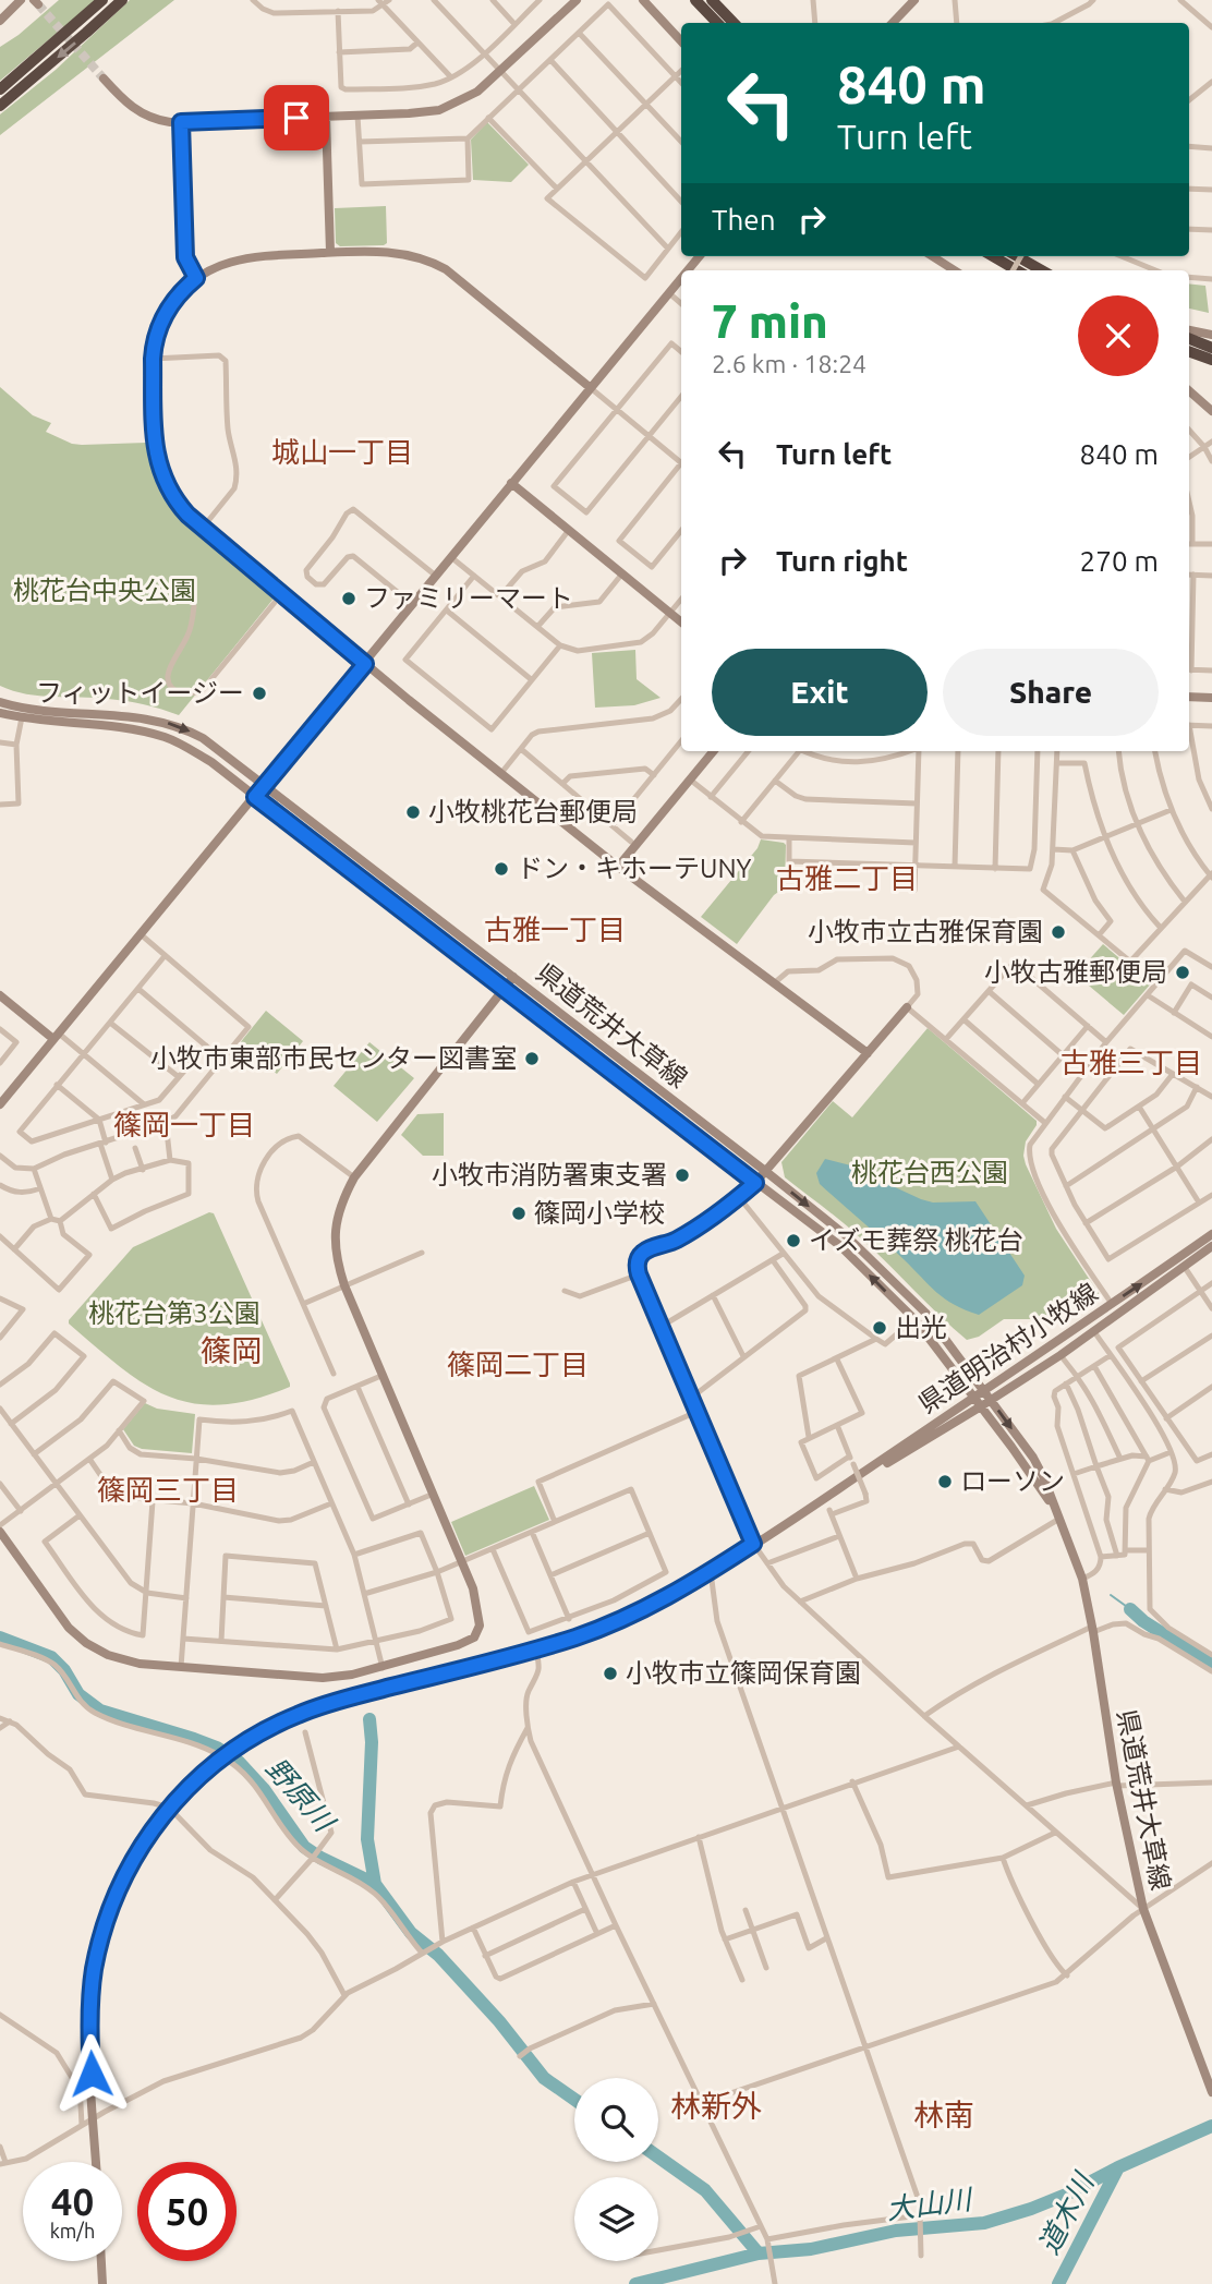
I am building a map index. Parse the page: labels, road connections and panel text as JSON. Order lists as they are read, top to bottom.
{
  "streets": {
    "street": ["県道荒井大草線", "県道明治村小牧線"]
  },
  "crossings": [
    ["県道荒井大草線", "県道明治村小牧線"]
  ],
  "districts": [
    "城山一丁目",
    "古雅二丁目",
    "古雅一丁目",
    "古雅三丁目",
    "篠岡一丁目",
    "篠岡",
    "篠岡二丁目",
    "篠岡三丁目",
    "林新外",
    "林南"
  ],
  "water": ["野原川", "大山川", "道木川"],
  "parks": ["桃花台中央公園", "桃花台西公園", "桃花台第3公園"],
  "places": [
    "ファミリーマート",
    "フィットイージー",
    "小牧桃花台郵便局",
    "ドン・キホーテUNY",
    "小牧市立古雅保育園",
    "小牧古雅郵便局",
    "小牧市東部市民センター図書室",
    "小牧市消防署東支署",
    "篠岡小学校",
    "イズモ葬祭 桃花台",
    "出光",
    "ローソン",
    "小牧市立篠岡保育園"
  ],
  "page": {
    "turn": ["840 m", "Turn left"],
    "then": "Then",
    "heading": ["7 min", "2.6 km · 18:24"],
    "list": [
      {
        "name": "Turn left",
        "value": "840 m"
      },
      {
        "name": "Turn right",
        "value": "270 m"
      }
    ],
    "buttons": ["Exit", "Share"],
    "speed": "40 km/h",
    "limit": "50"
  }
}
